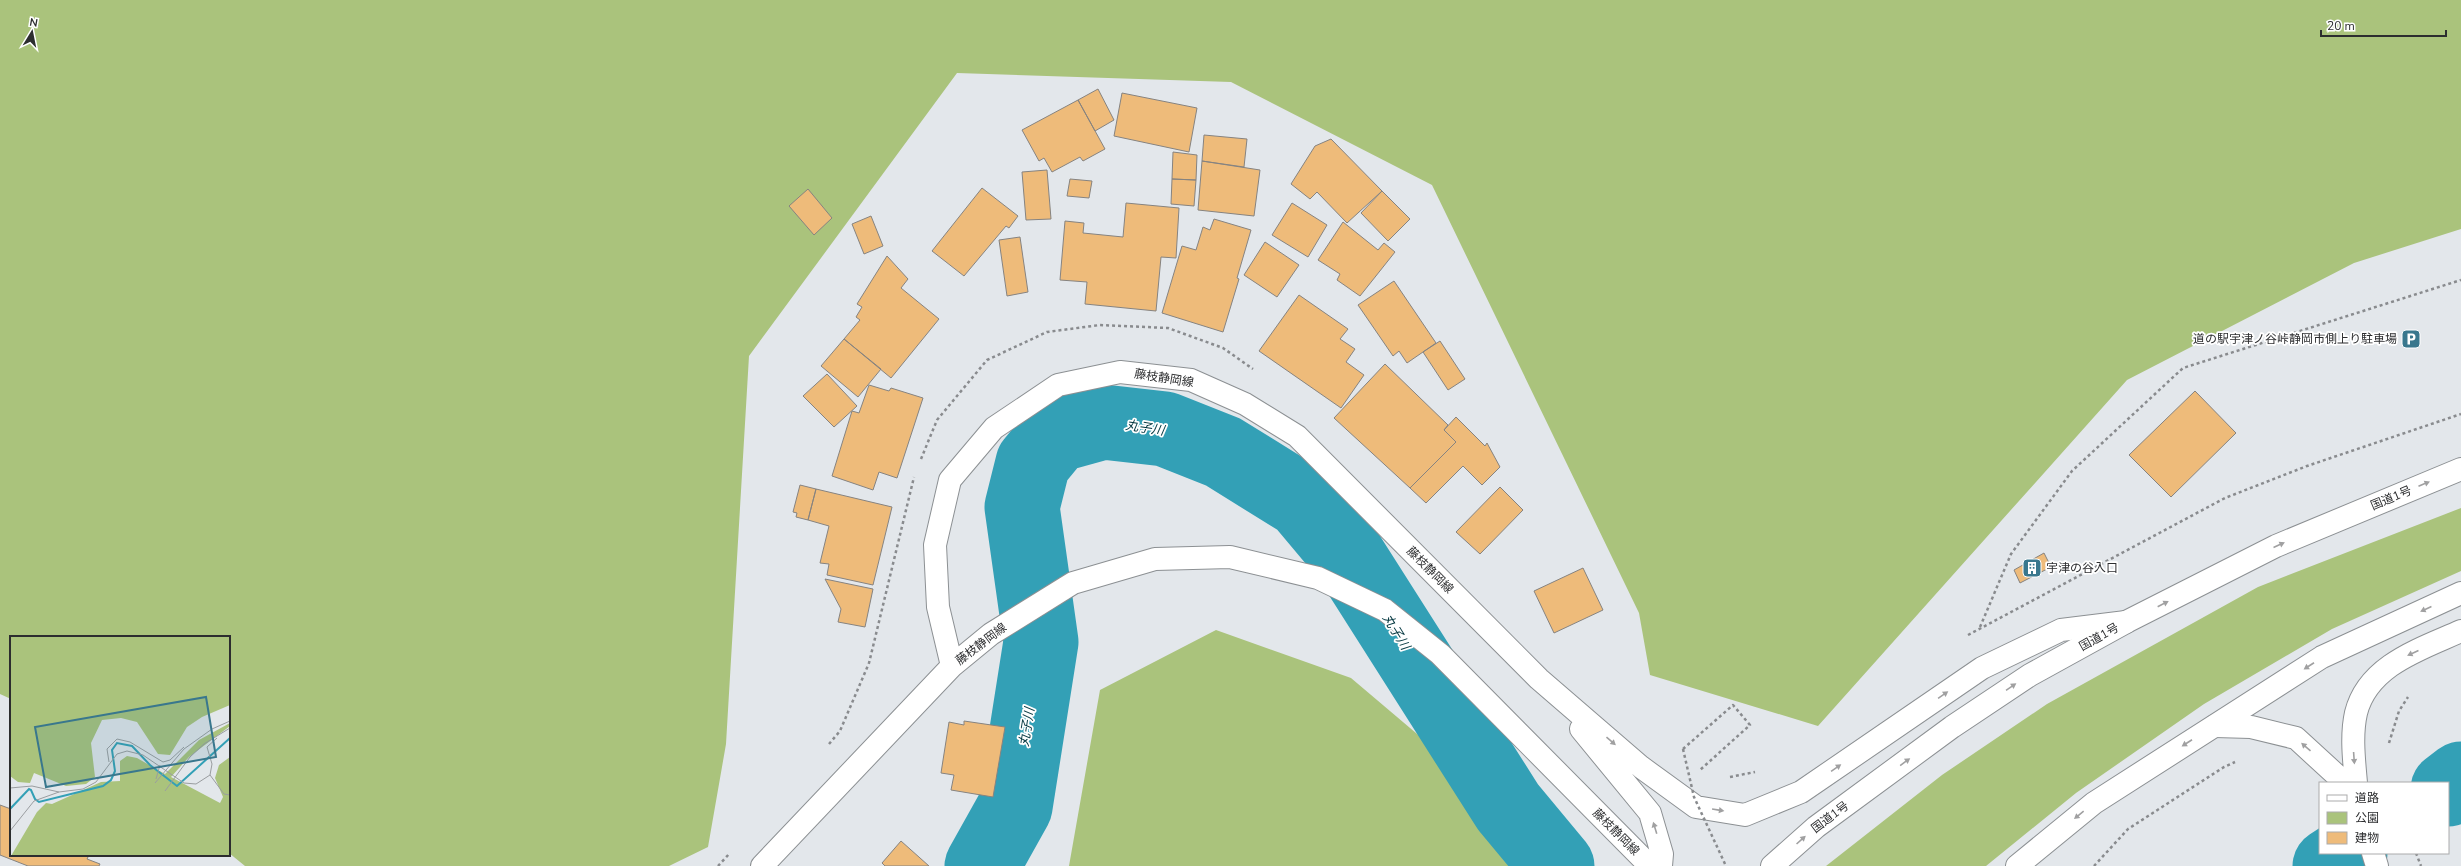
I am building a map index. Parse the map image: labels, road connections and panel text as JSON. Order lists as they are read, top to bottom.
{
  "streets": {
    "main road": ["藤枝静岡線", "国道1号"]
  },
  "water": ["丸子川"],
  "places": {
    "parking": ["道の駅宇津ノ谷峠静岡市側上り駐車場"],
    "building": ["宇津の谷入口"]
  },
  "legend": ["道路", "公園", "建物"],
  "scale_bar": "20 m",
  "north": "top"
}
